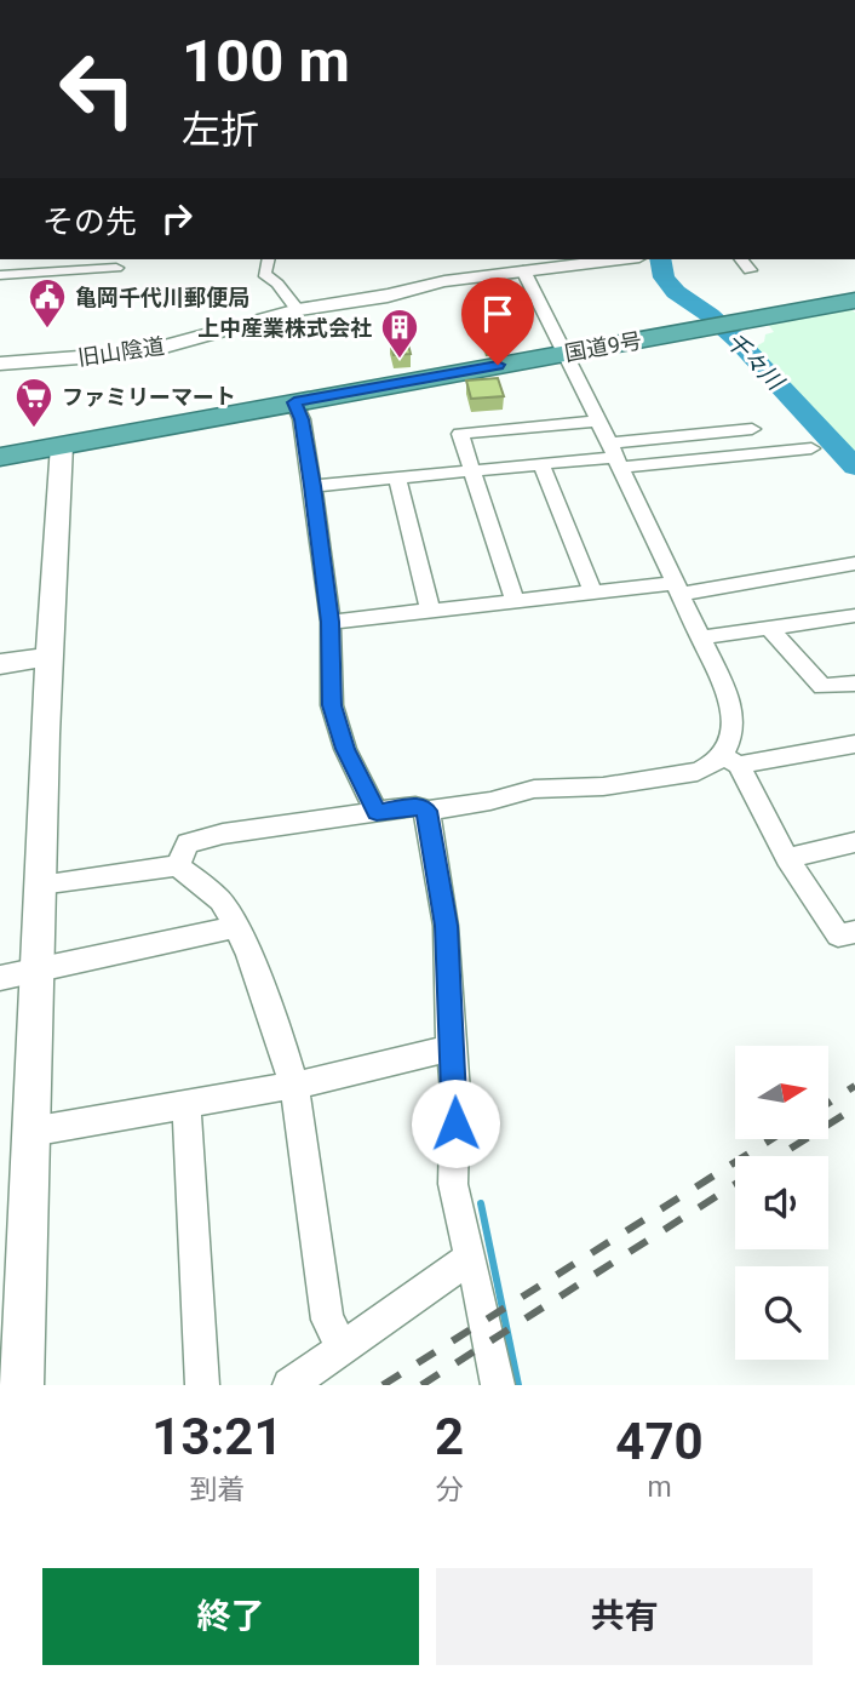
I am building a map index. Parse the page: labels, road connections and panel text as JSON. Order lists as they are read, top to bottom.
{
  "streets": {
    "highway": ["国道9号"],
    "street": ["旧山陰道"]
  },
  "water": ["千々川"],
  "places": {
    "public building": ["亀岡千代川郵便局"],
    "building": ["上中産業株式会社"],
    "supermarket": ["ファミリーマート"]
  },
  "north": "right",
  "page": {
    "turn": ["100 m", "左折"],
    "then": "その先",
    "eta": [
      "13:21",
      "到着",
      "2",
      "分",
      "470",
      "m"
    ],
    "buttons": ["終了", "共有"]
  }
}
